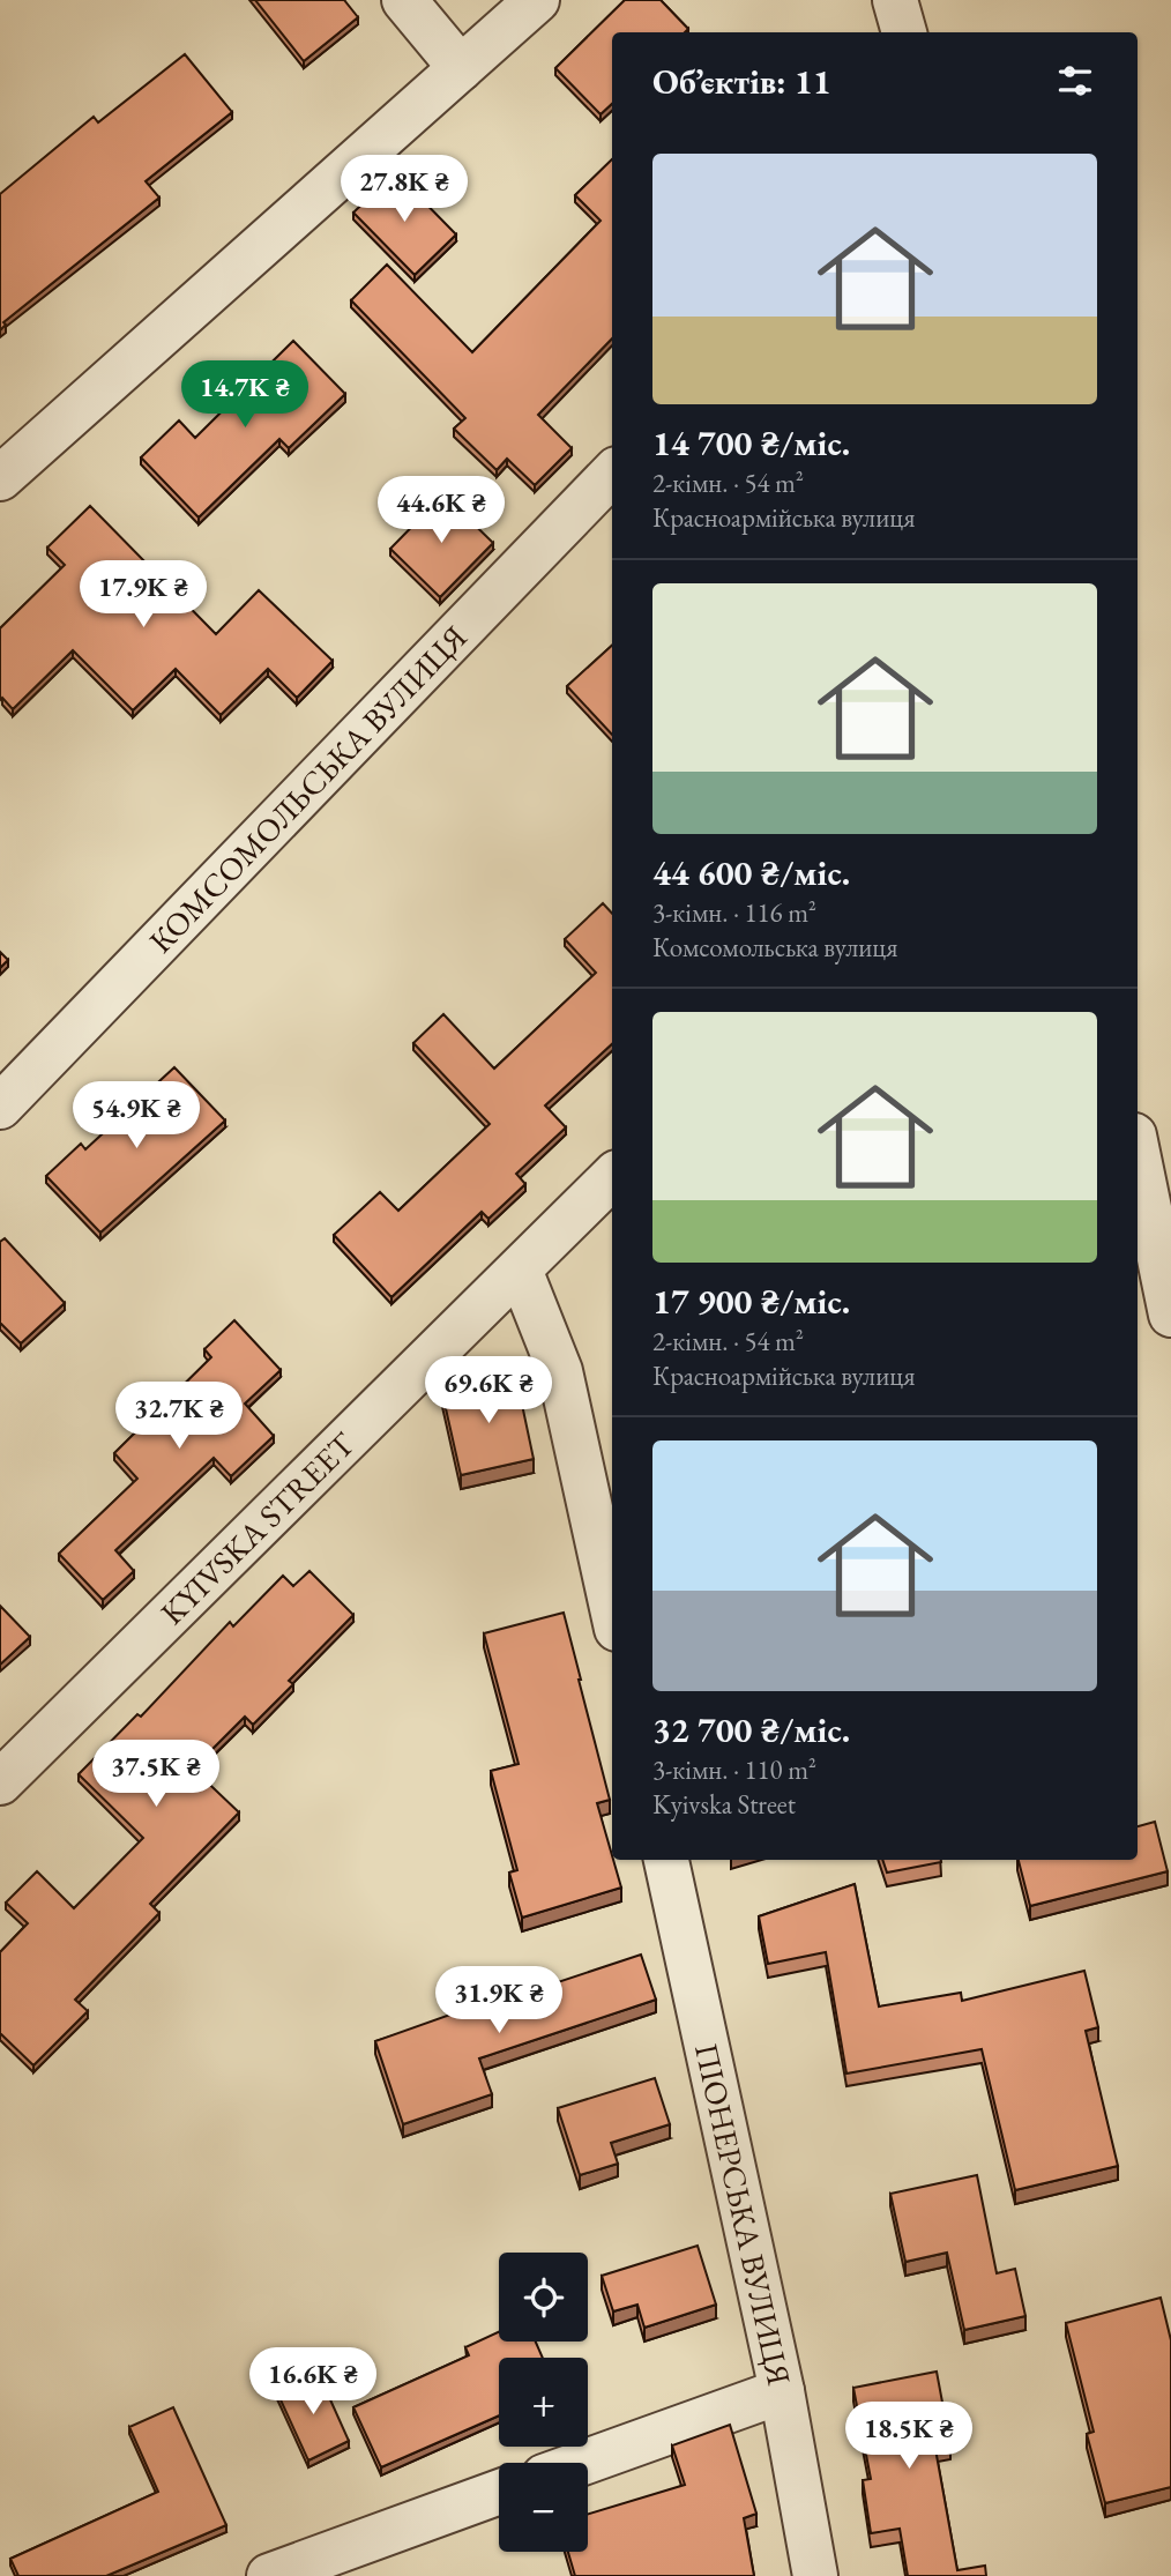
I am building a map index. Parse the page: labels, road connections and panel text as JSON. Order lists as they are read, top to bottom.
{
  "streets": {
    "street": ["КОМСОМОЛЬСЬКА ВУЛИЦЯ", "KYIVSKA STREET", "ПІОНЕРСЬКА ВУЛИЦЯ"]
  },
  "page": {
    "heading": "Об’єктів: 11",
    "list": [
      {
        "name": "14 700 ₴/міс.",
        "note": "2-кімн. · 54 m² · Красноармійська вулиця"
      },
      {
        "name": "44 600 ₴/міс.",
        "note": "3-кімн. · 116 m² · Комсомольська вулиця"
      },
      {
        "name": "17 900 ₴/міс.",
        "note": "2-кімн. · 54 m² · Красноармійська вулиця"
      },
      {
        "name": "32 700 ₴/міс.",
        "note": "3-кімн. · 110 m² · Kyivska Street"
      }
    ],
    "price": [
      "27.8K ₴",
      "14.7K ₴",
      "44.6K ₴",
      "17.9K ₴",
      "54.9K ₴",
      "69.6K ₴",
      "32.7K ₴",
      "37.5K ₴",
      "31.9K ₴",
      "16.6K ₴",
      "18.5K ₴"
    ],
    "map_buttons": ["+", "−"]
  }
}
